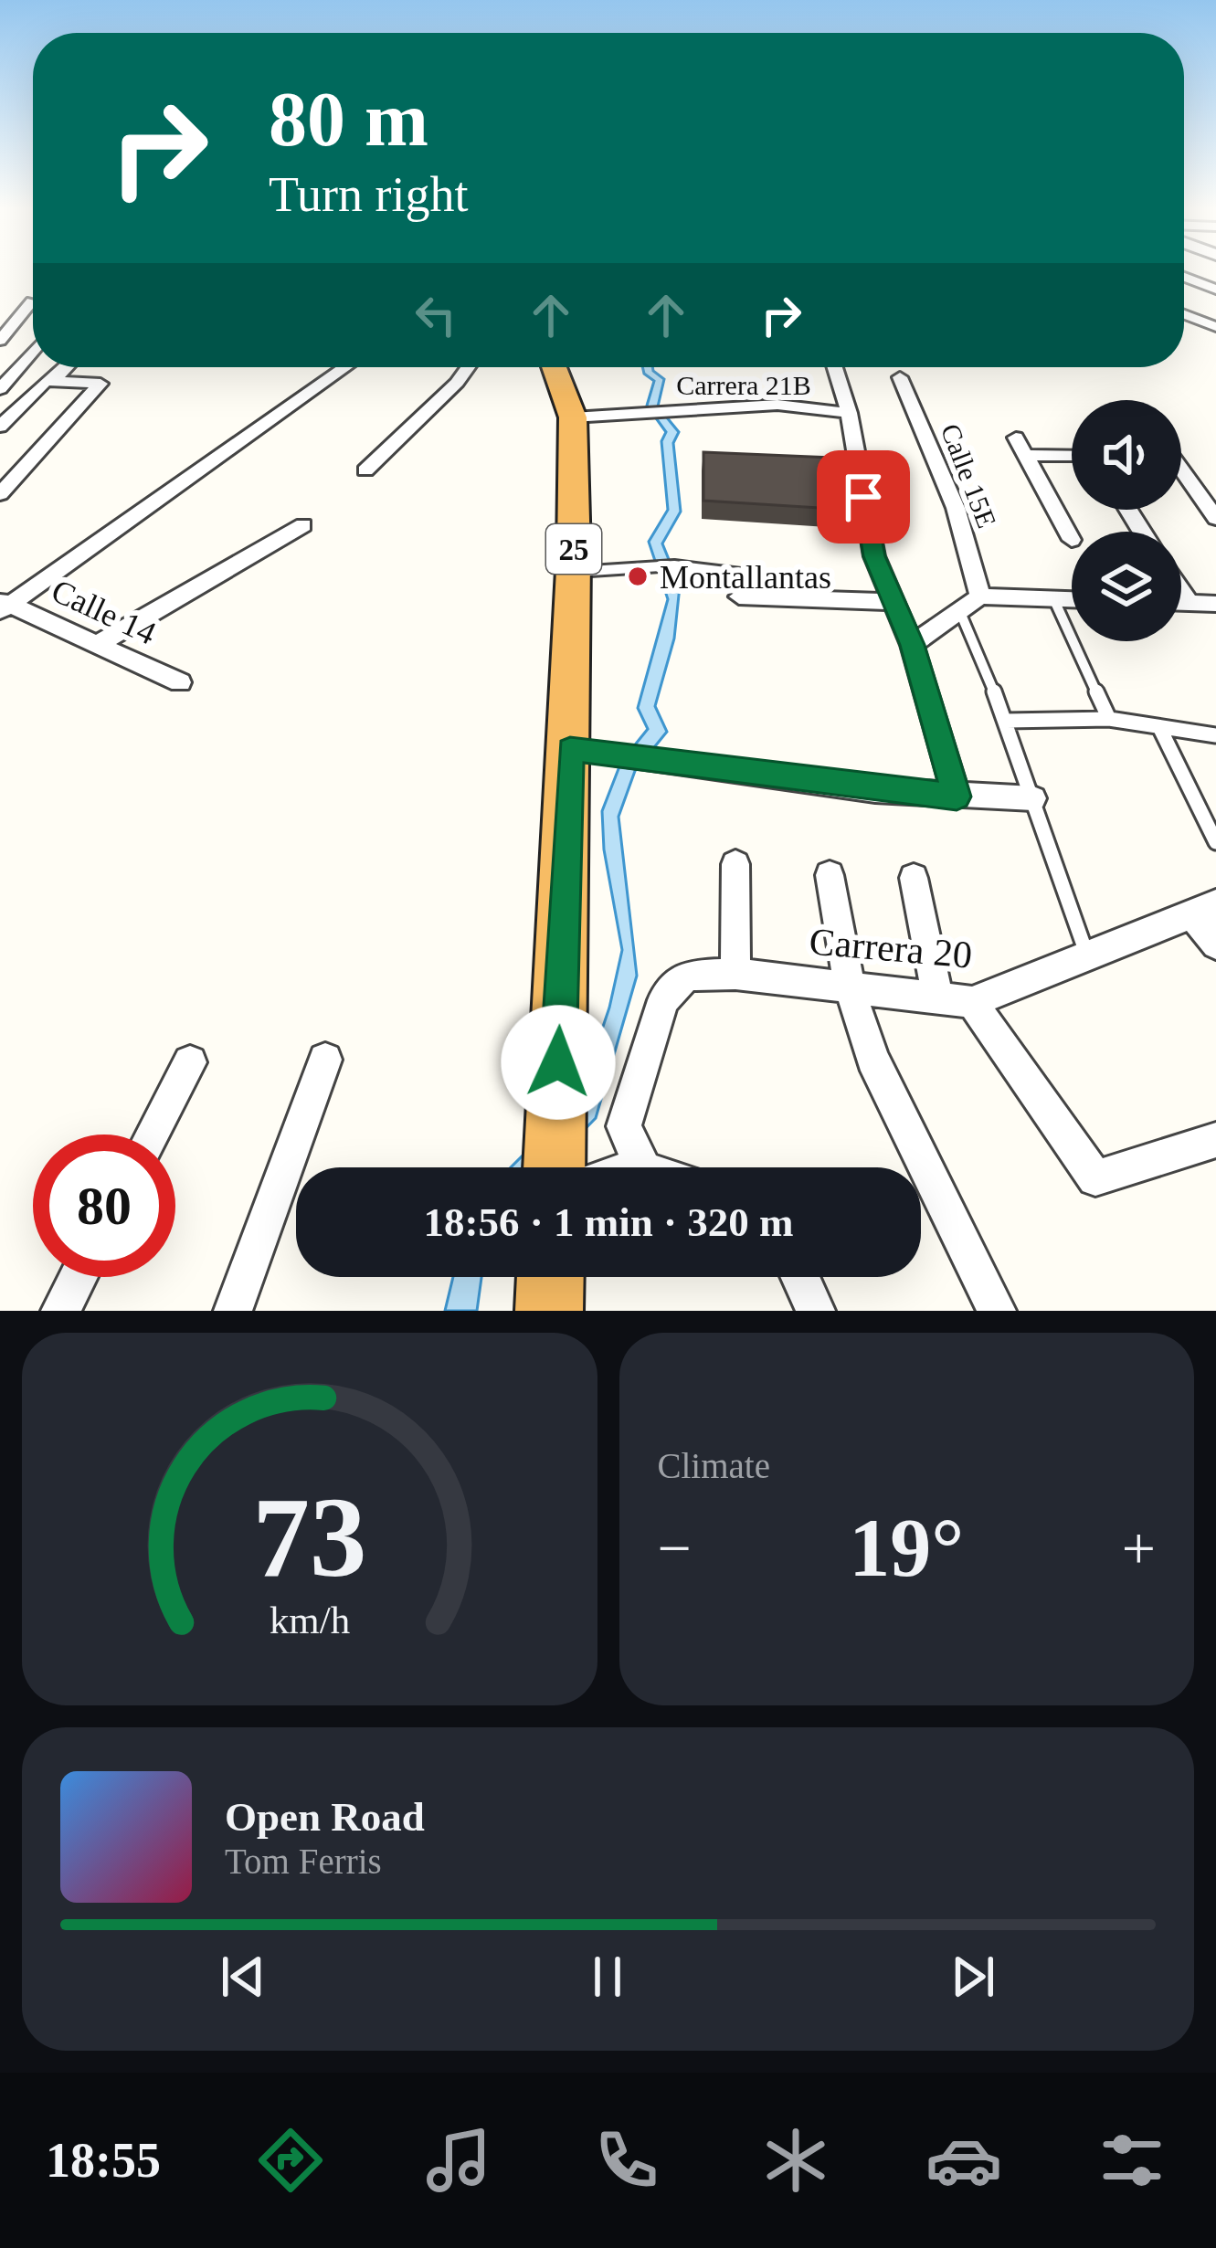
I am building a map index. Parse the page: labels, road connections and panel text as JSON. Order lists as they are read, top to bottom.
{
  "streets": {
    "highway": ["25"],
    "street": [
      "Carrera 21B",
      "Calle 15E",
      "Calle 14",
      "Carrera 20"
    ]
  },
  "crossings": [
    ["Carrera 21B", "25"]
  ],
  "places": ["Montallantas"],
  "page": {
    "turn": ["80 m", "Turn right"],
    "limit": "80",
    "trip": "18:56 · 1 min · 320 m",
    "tile": "Climate",
    "heat": ["−", "19°", "+"],
    "song": ["Open Road", "Tom Ferris"],
    "tabs": "18:55",
    "gauge": ["73", "km/h"]
  }
}
